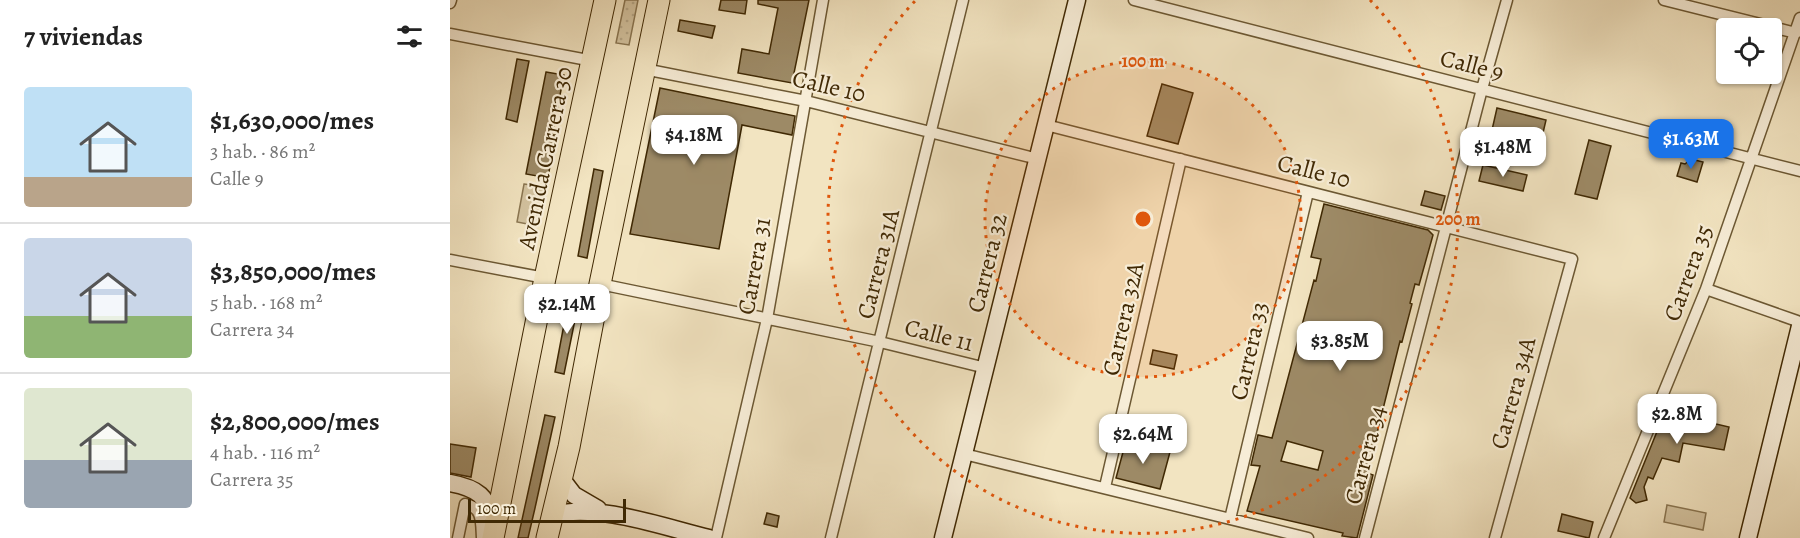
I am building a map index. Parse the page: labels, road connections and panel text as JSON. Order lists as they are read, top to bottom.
{
  "streets": {
    "highway": ["Avenida Carrera 30"],
    "street": [
      "Calle 9",
      "Calle 10",
      "Carrera 32",
      "Carrera 31A",
      "Carrera 31",
      "Carrera 35",
      "Carrera 32A",
      "Calle 11",
      "Carrera 33",
      "Carrera 34A",
      "Carrera 34"
    ]
  },
  "crossings": [
    ["Calle 9", "Carrera 35"],
    ["Calle 9", "Carrera 34"],
    ["Calle 10", "Carrera 32"],
    ["Calle 10", "Carrera 31A"],
    ["Calle 10", "Carrera 31"],
    ["Calle 10", "Carrera 32A"],
    ["Calle 10", "Carrera 33"],
    ["Calle 10", "Carrera 34A"],
    ["Calle 10", "Carrera 34"],
    ["Carrera 32", "Calle 11"],
    ["Carrera 31A", "Calle 11"],
    ["Carrera 31", "Calle 11"]
  ],
  "scale_bar": "100 m",
  "page": {
    "heading": "7 viviendas",
    "list": [
      {
        "name": "$1,630,000/mes",
        "note": "3 hab. · 86 m² · Calle 9"
      },
      {
        "name": "$3,850,000/mes",
        "note": "5 hab. · 168 m² · Carrera 34"
      },
      {
        "name": "$2,800,000/mes",
        "note": "4 hab. · 116 m² · Carrera 35"
      }
    ],
    "price": [
      "$4.18M",
      "$1.63M",
      "$1.48M",
      "$2.14M",
      "$3.85M",
      "$2.8M",
      "$2.64M"
    ],
    "scale": "100 m"
  },
  "rings": ["100 m", "200 m"]
}
